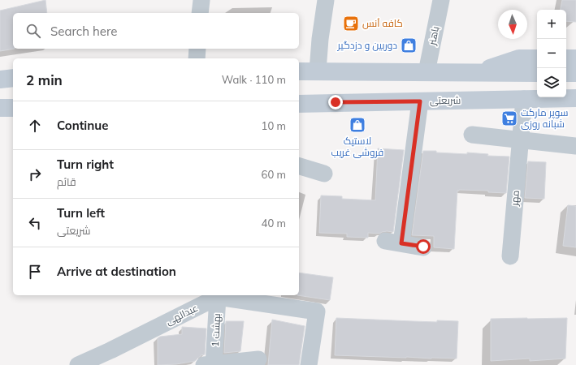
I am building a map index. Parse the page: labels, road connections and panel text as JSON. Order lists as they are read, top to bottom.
{
  "streets": {
    "main road": ["شریعتی"],
    "street": [
      "باهنر",
      "مهر",
      "عبدالهی",
      "بهشت 1"
    ]
  },
  "crossings": [
    ["شریعتی", "مهر"],
    ["عبدالهی", "بهشت 1"]
  ],
  "places": {
    "cafe": ["کافه اُنس"],
    "shop": ["دوربین و دزدگیر", "لاستیک فروشی غریب"],
    "supermarket": ["سوپر مارکت شبانه روزی"]
  },
  "north": "bottom",
  "page": {
    "map_buttons": ["+", "−"],
    "search": "Search here",
    "heading": ["2 min", "Walk · 110 m"],
    "list": [
      ["Continue", "10 m"],
      ["Turn right", "قائم", "60 m"],
      ["Turn left", "شریعتی", "40 m"],
      "Arrive at destination"
    ]
  }
}
